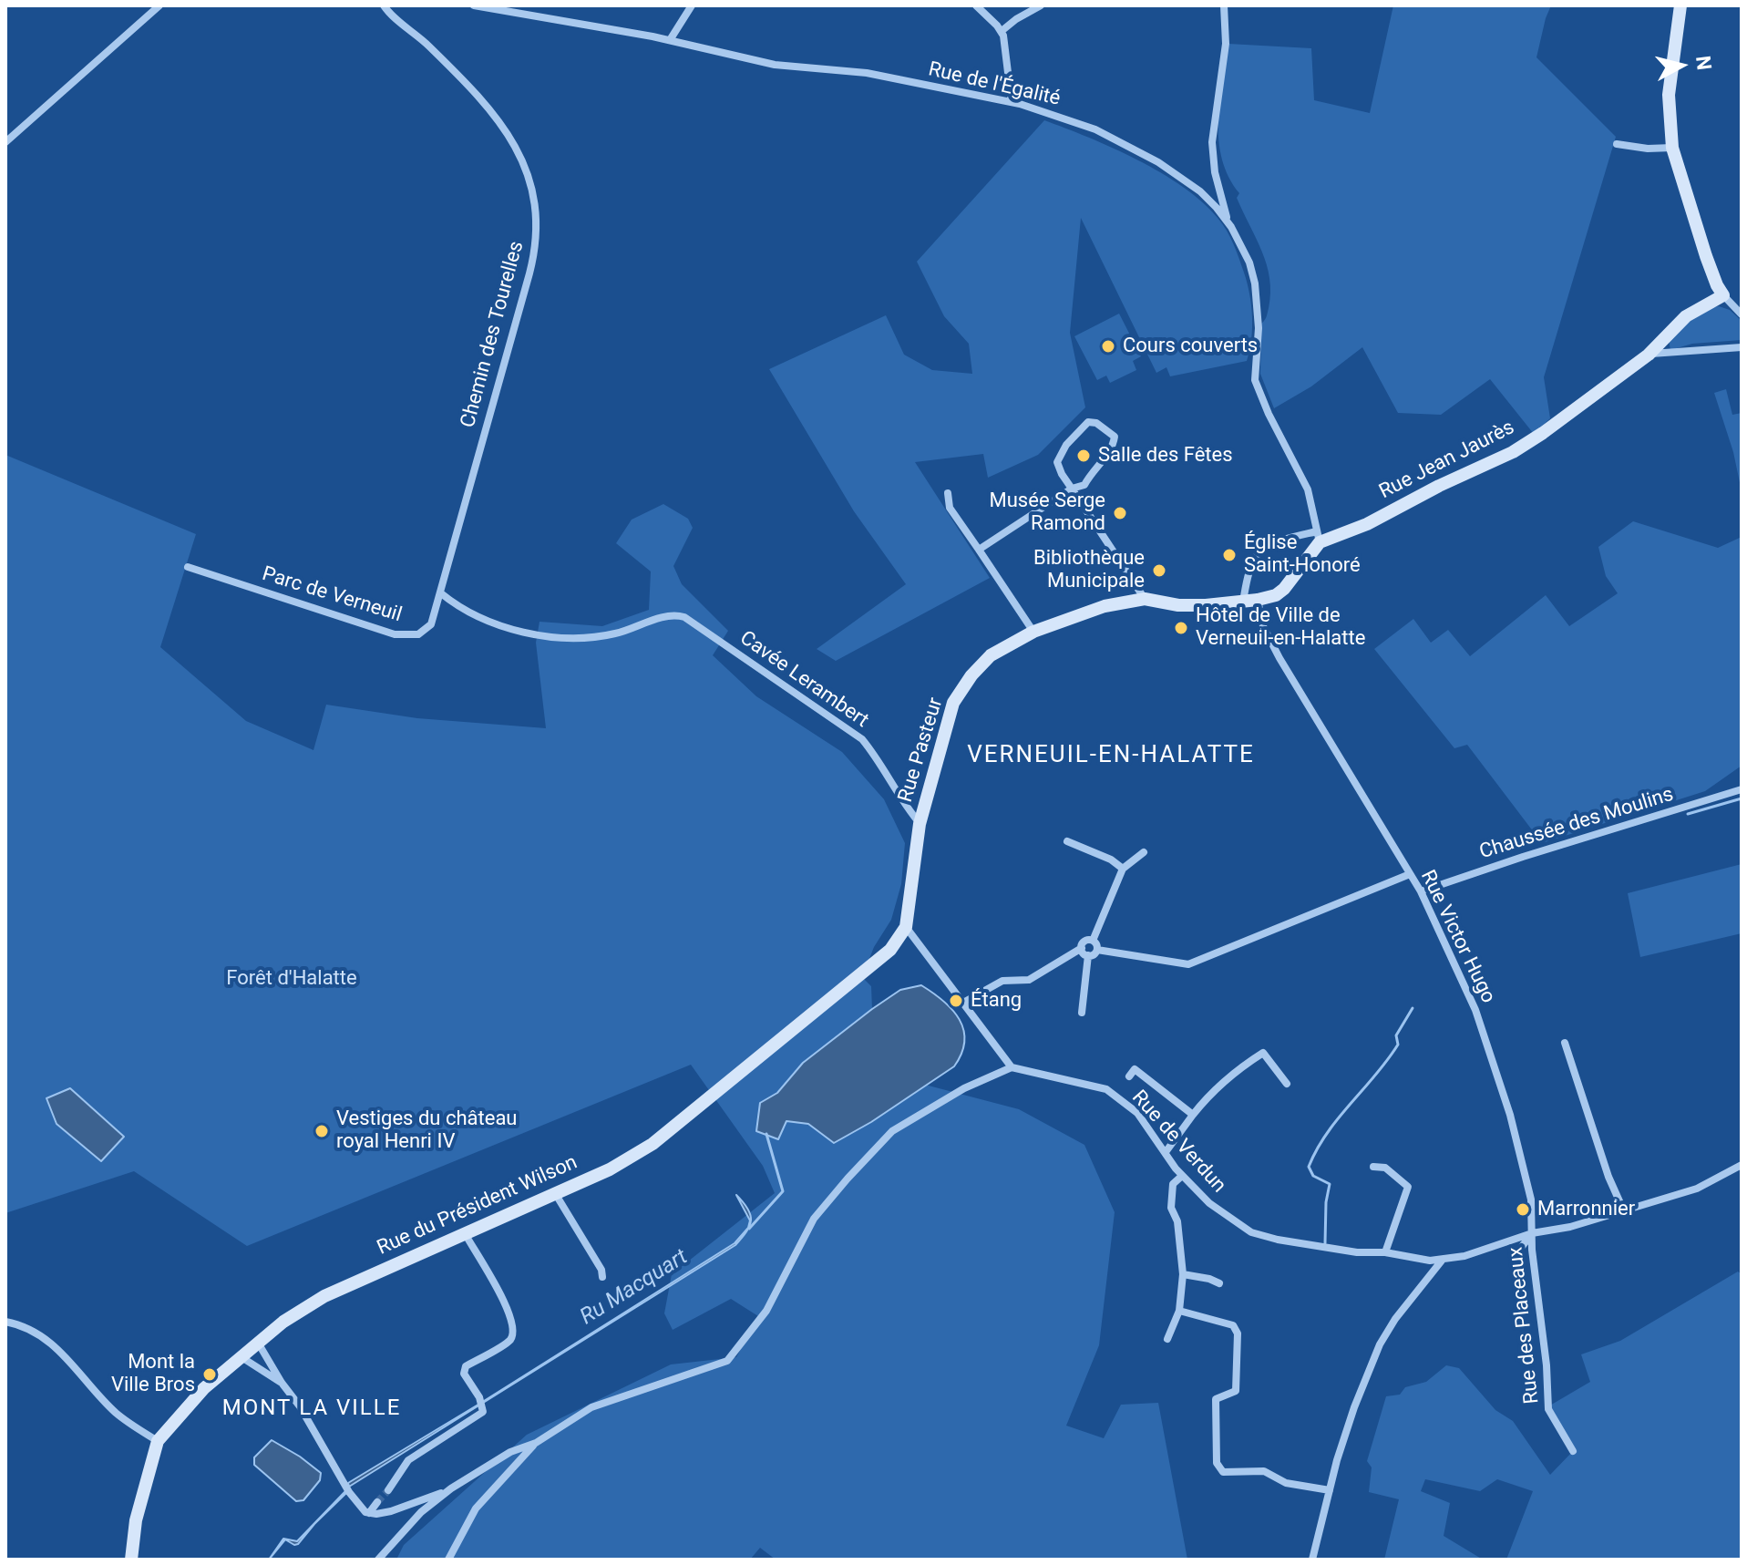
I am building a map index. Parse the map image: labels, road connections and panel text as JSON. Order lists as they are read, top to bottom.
{
  "streets": {
    "street": [
      "Rue de l'Égalité",
      "Chemin des Tourelles",
      "Rue Jean Jaurès",
      "Parc de Verneuil",
      "Cavée Lerambert",
      "Rue Pasteur",
      "Chaussée des Moulins",
      "Rue Victor Hugo",
      "Rue de Verdun",
      "Rue du Président Wilson",
      "Rue des Placeaux"
    ]
  },
  "crossings": [
    ["Rue de l'Égalité", "Rue Jean Jaurès"],
    ["Chemin des Tourelles", "Parc de Verneuil"],
    ["Chemin des Tourelles", "Cavée Lerambert"],
    ["Parc de Verneuil", "Cavée Lerambert"],
    ["Cavée Lerambert", "Rue Pasteur"],
    ["Rue Pasteur", "Rue Victor Hugo"],
    ["Rue Pasteur", "Rue du Président Wilson"],
    ["Chaussée des Moulins", "Rue Victor Hugo"],
    ["Rue Victor Hugo", "Rue de Verdun"],
    ["Rue Victor Hugo", "Rue des Placeaux"],
    ["Rue de Verdun", "Rue des Placeaux"]
  ],
  "districts": ["VERNEUIL-EN-HALATTE", "MONT LA VILLE"],
  "water": ["Ru Macquart"],
  "parks": ["Forêt d'Halatte"],
  "places": [
    "Cours couverts",
    "Salle des Fêtes",
    "Musée Serge Ramond",
    "Église Saint-Honoré",
    "Bibliothèque Municipale",
    "Hôtel de Ville de Verneuil-en-Halatte",
    "Étang",
    "Vestiges du château royal Henri IV",
    "Marronnier",
    "Mont la Ville Bros"
  ],
  "north": "right"
}
